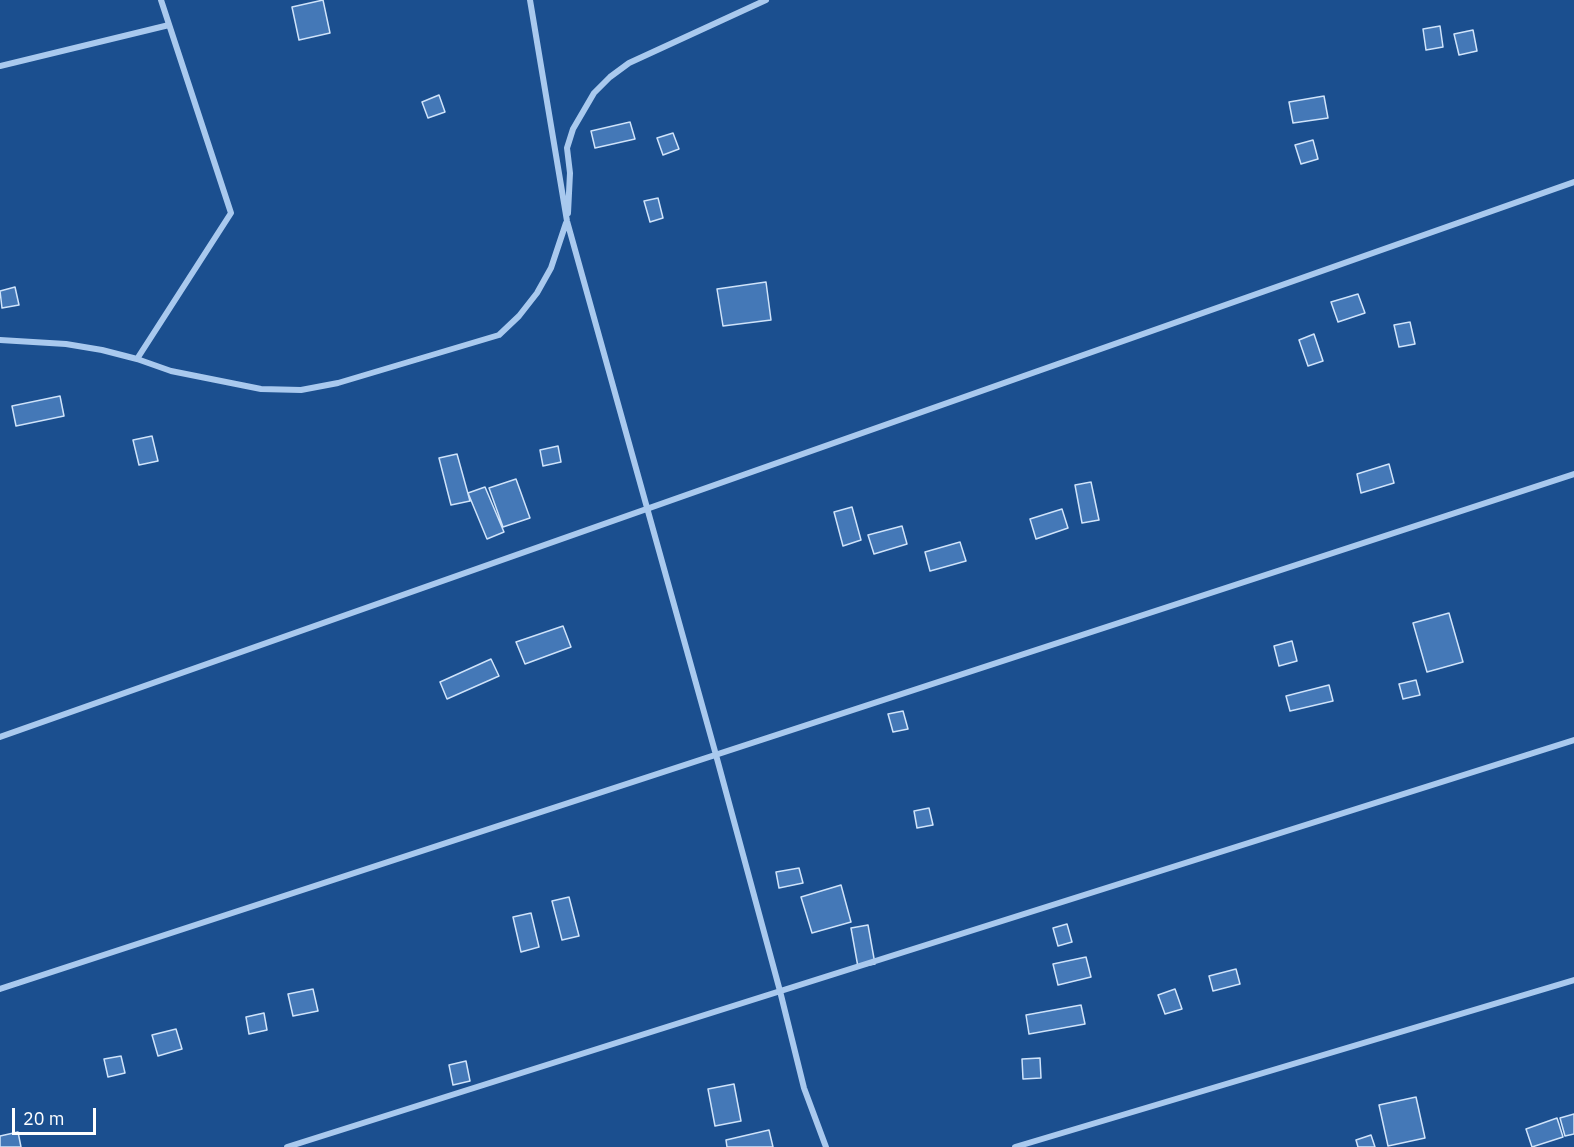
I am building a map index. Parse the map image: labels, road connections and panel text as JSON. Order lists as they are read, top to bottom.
{
  "scale_bar": "20 m"
}
